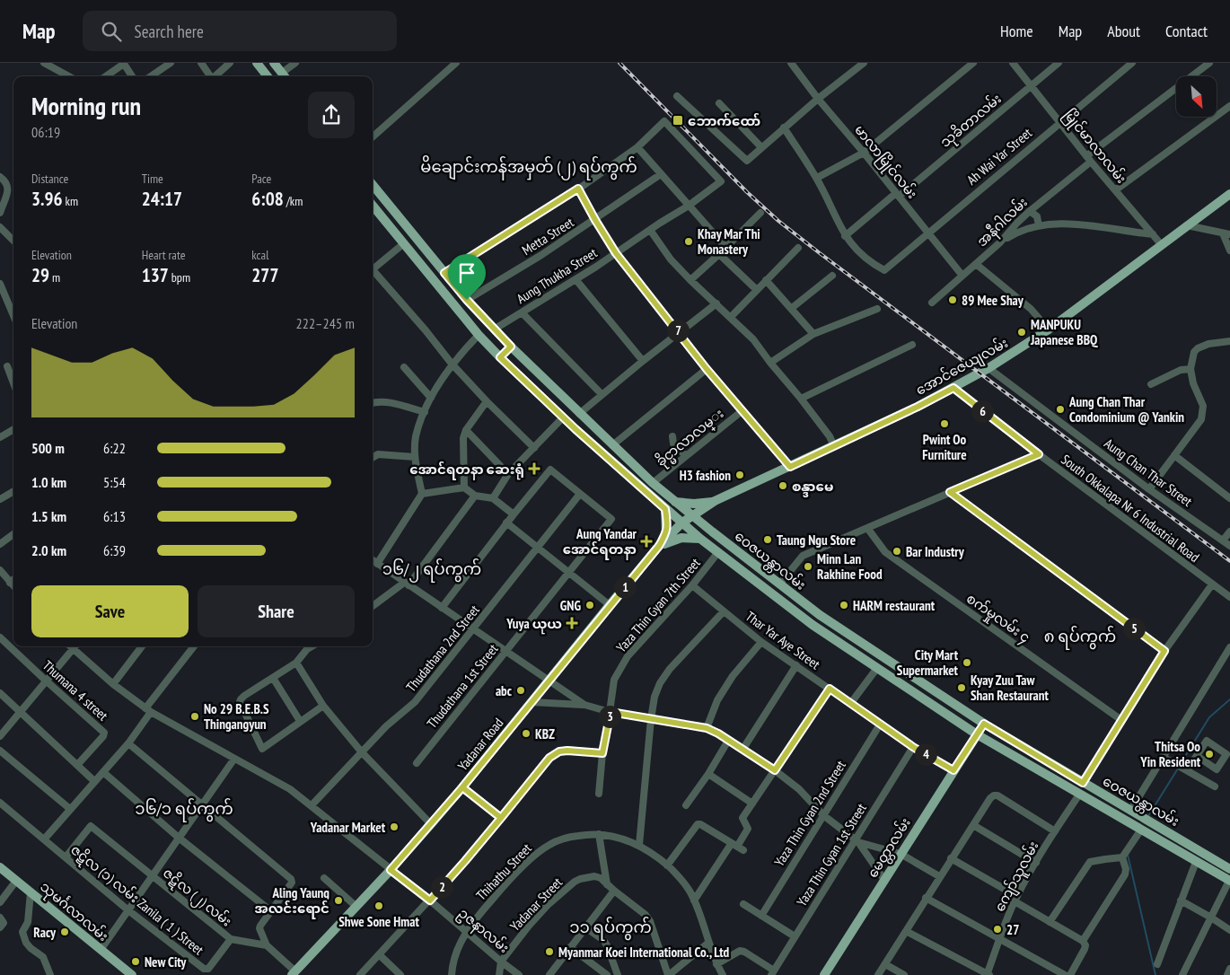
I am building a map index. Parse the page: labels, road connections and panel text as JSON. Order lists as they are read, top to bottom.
{
  "streets": {
    "main road": [
      "အောင်ဇေယျလမ်း",
      "ဝေဇယန္တာလမ်း",
      "Yadanar Road",
      "မေတ္တာလမ်း",
      "သုမင်္ဂလာလမ်း"
    ],
    "street": [
      "သုခိတာလမ်း",
      "မြိုင်မာလာလမ်း",
      "Ah Wai Yar Street",
      "မာလာမြိုင်လမ်း",
      "အနီဂါလမ်း",
      "Metta Street",
      "Aung Thukha Street",
      "ခိုင္မာလာလမ္း",
      "Aung Chan Thar Street",
      "South Okkalapa Nr 6 Industrial Road",
      "Yaza Thin Gyan 7th Street",
      "စက်မှုလမ်း ၄",
      "Thar Yar Aye Street",
      "Thudathana 2nd Street",
      "Thudathana 1st Street",
      "Thumana 4 street",
      "Yaza Thin Gyan 2nd Street",
      "Yaza Thin Gyan 1st Street",
      "Thihathu Street",
      "ကျော်သူလမ်း",
      "ဇဋိလ (၂) လမ်း",
      "ဇဋိလ (၁) လမ်း Zanila ( 1 ) Street",
      "Yadanar Street",
      "ဥဇနာလမ်း"
    ]
  },
  "crossings": [
    ["သုခိတာလမ်း", "မြိုင်မာလာလမ်း"],
    ["သုခိတာလမ်း", "Ah Wai Yar Street"],
    ["သုခိတာလမ်း", "မာလာမြိုင်လမ်း"],
    ["မြိုင်မာလာလမ်း", "Ah Wai Yar Street"],
    ["မြိုင်မာလာလမ်း", "အနီဂါလမ်း"],
    ["မြိုင်မာလာလမ်း", "အောင်ဇေယျလမ်း"],
    ["Ah Wai Yar Street", "မာလာမြိုင်လမ်း"],
    ["မာလာမြိုင်လမ်း", "အနီဂါလမ်း"],
    ["Metta Street", "ဝေဇယန္တာလမ်း"],
    ["Aung Thukha Street", "ဝေဇယန္တာလမ်း"],
    ["အောင်ဇေယျလမ်း", "Aung Chan Thar Street"],
    ["အောင်ဇေယျလမ်း", "South Okkalapa Nr 6 Industrial Road"],
    ["အောင်ဇေယျလမ်း", "ဝေဇယန္တာလမ်း"],
    ["အောင်ဇေယျလမ်း", "Yadanar Road"],
    ["ခိုင္မာလာလမ္း", "ဝေဇယန္တာလမ်း"],
    ["ဝေဇယန္တာလမ်း", "Yaza Thin Gyan 7th Street"],
    ["ဝေဇယန္တာလမ်း", "Yadanar Road"],
    ["ဝေဇယန္တာလမ်း", "မေတ္တာလမ်း"],
    ["ဝေဇယန္တာလမ်း", "ကျော်သူလမ်း"],
    ["Yaza Thin Gyan 7th Street", "Thar Yar Aye Street"],
    ["Thar Yar Aye Street", "Yaza Thin Gyan 2nd Street"],
    ["Thar Yar Aye Street", "မေတ္တာလမ်း"],
    ["Thar Yar Aye Street", "Yaza Thin Gyan 1st Street"],
    ["Thudathana 2nd Street", "Thudathana 1st Street"],
    ["Thudathana 2nd Street", "ဥဇနာလမ်း"],
    ["Yadanar Road", "ဥဇနာလမ်း"],
    ["Thihathu Street", "ဥဇနာလမ်း"],
    ["ဇဋိလ (၂) လမ်း", "ဇဋိလ (၁) လမ်း Zanila ( 1 ) Street"],
    ["Yadanar Street", "ဥဇနာလမ်း"]
  ],
  "districts": [
    "မိချောင်းကန်အမှတ် (၂) ရပ်ကွက်",
    "၁၆/၂ ရပ်ကွက်",
    "၈ ရပ်ကွက်",
    "၁၆/၁ ရပ်ကွက်",
    "၁၁ ရပ်ကွက်"
  ],
  "places": {
    "transit": ["ဘောက်ထော်"],
    "other": [
      "Khay Mar Thi Monastery",
      "89 Mee Shay",
      "MANPUKU Japanese BBQ",
      "Aung Chan Thar Condominium @ Yankin",
      "Pwint Oo Furniture",
      "H3 fashion",
      "စန္ဒာမေ",
      "Taung Ngu Store",
      "Bar Industry",
      "Minn Lan Rakhine Food",
      "GNG",
      "HARM restaurant",
      "City Mart Supermarket",
      "Kyay Zuu Taw Shan Restaurant",
      "abc",
      "No 29 B.E.B.S Thingangyun",
      "KBZ",
      "Thitsa Oo Yin Resident",
      "Yadanar Market",
      "Aling Yaung အလင်းရောင်",
      "Shwe Sone Hmat",
      "27",
      "Racy",
      "Myanmar Koei International Co., Ltd",
      "New City"
    ],
    "health": ["အောင်ရတနာ ဆေးရုံ", "Aung Yandar အောင်ရတနာ", "Yuya ယုယ"]
  },
  "north": "bottom right",
  "page": {
    "header": "Map",
    "search": "Search here",
    "nav": [
      "Home",
      "Map",
      "About",
      "Contact"
    ],
    "heading": ["Morning run", "06:19"],
    "stats": [
      ["Distance", "3.96 km"],
      ["Time", "24:17"],
      ["Pace", "6:08 /km"],
      ["Elevation", "29 m"],
      ["Heart rate", "137 bpm"],
      ["kcal", "277"]
    ],
    "chart": ["Elevation", "222–245 m"],
    "pins": [
      "7",
      "6",
      "1",
      "5",
      "3",
      "4",
      "2"
    ],
    "list": [
      {
        "name": "500 m",
        "note": "6:22"
      },
      {
        "name": "1.0 km",
        "note": "5:54"
      },
      {
        "name": "1.5 km",
        "note": "6:13"
      },
      {
        "name": "2.0 km",
        "note": "6:39"
      }
    ],
    "buttons": ["Save", "Share"]
  }
}
